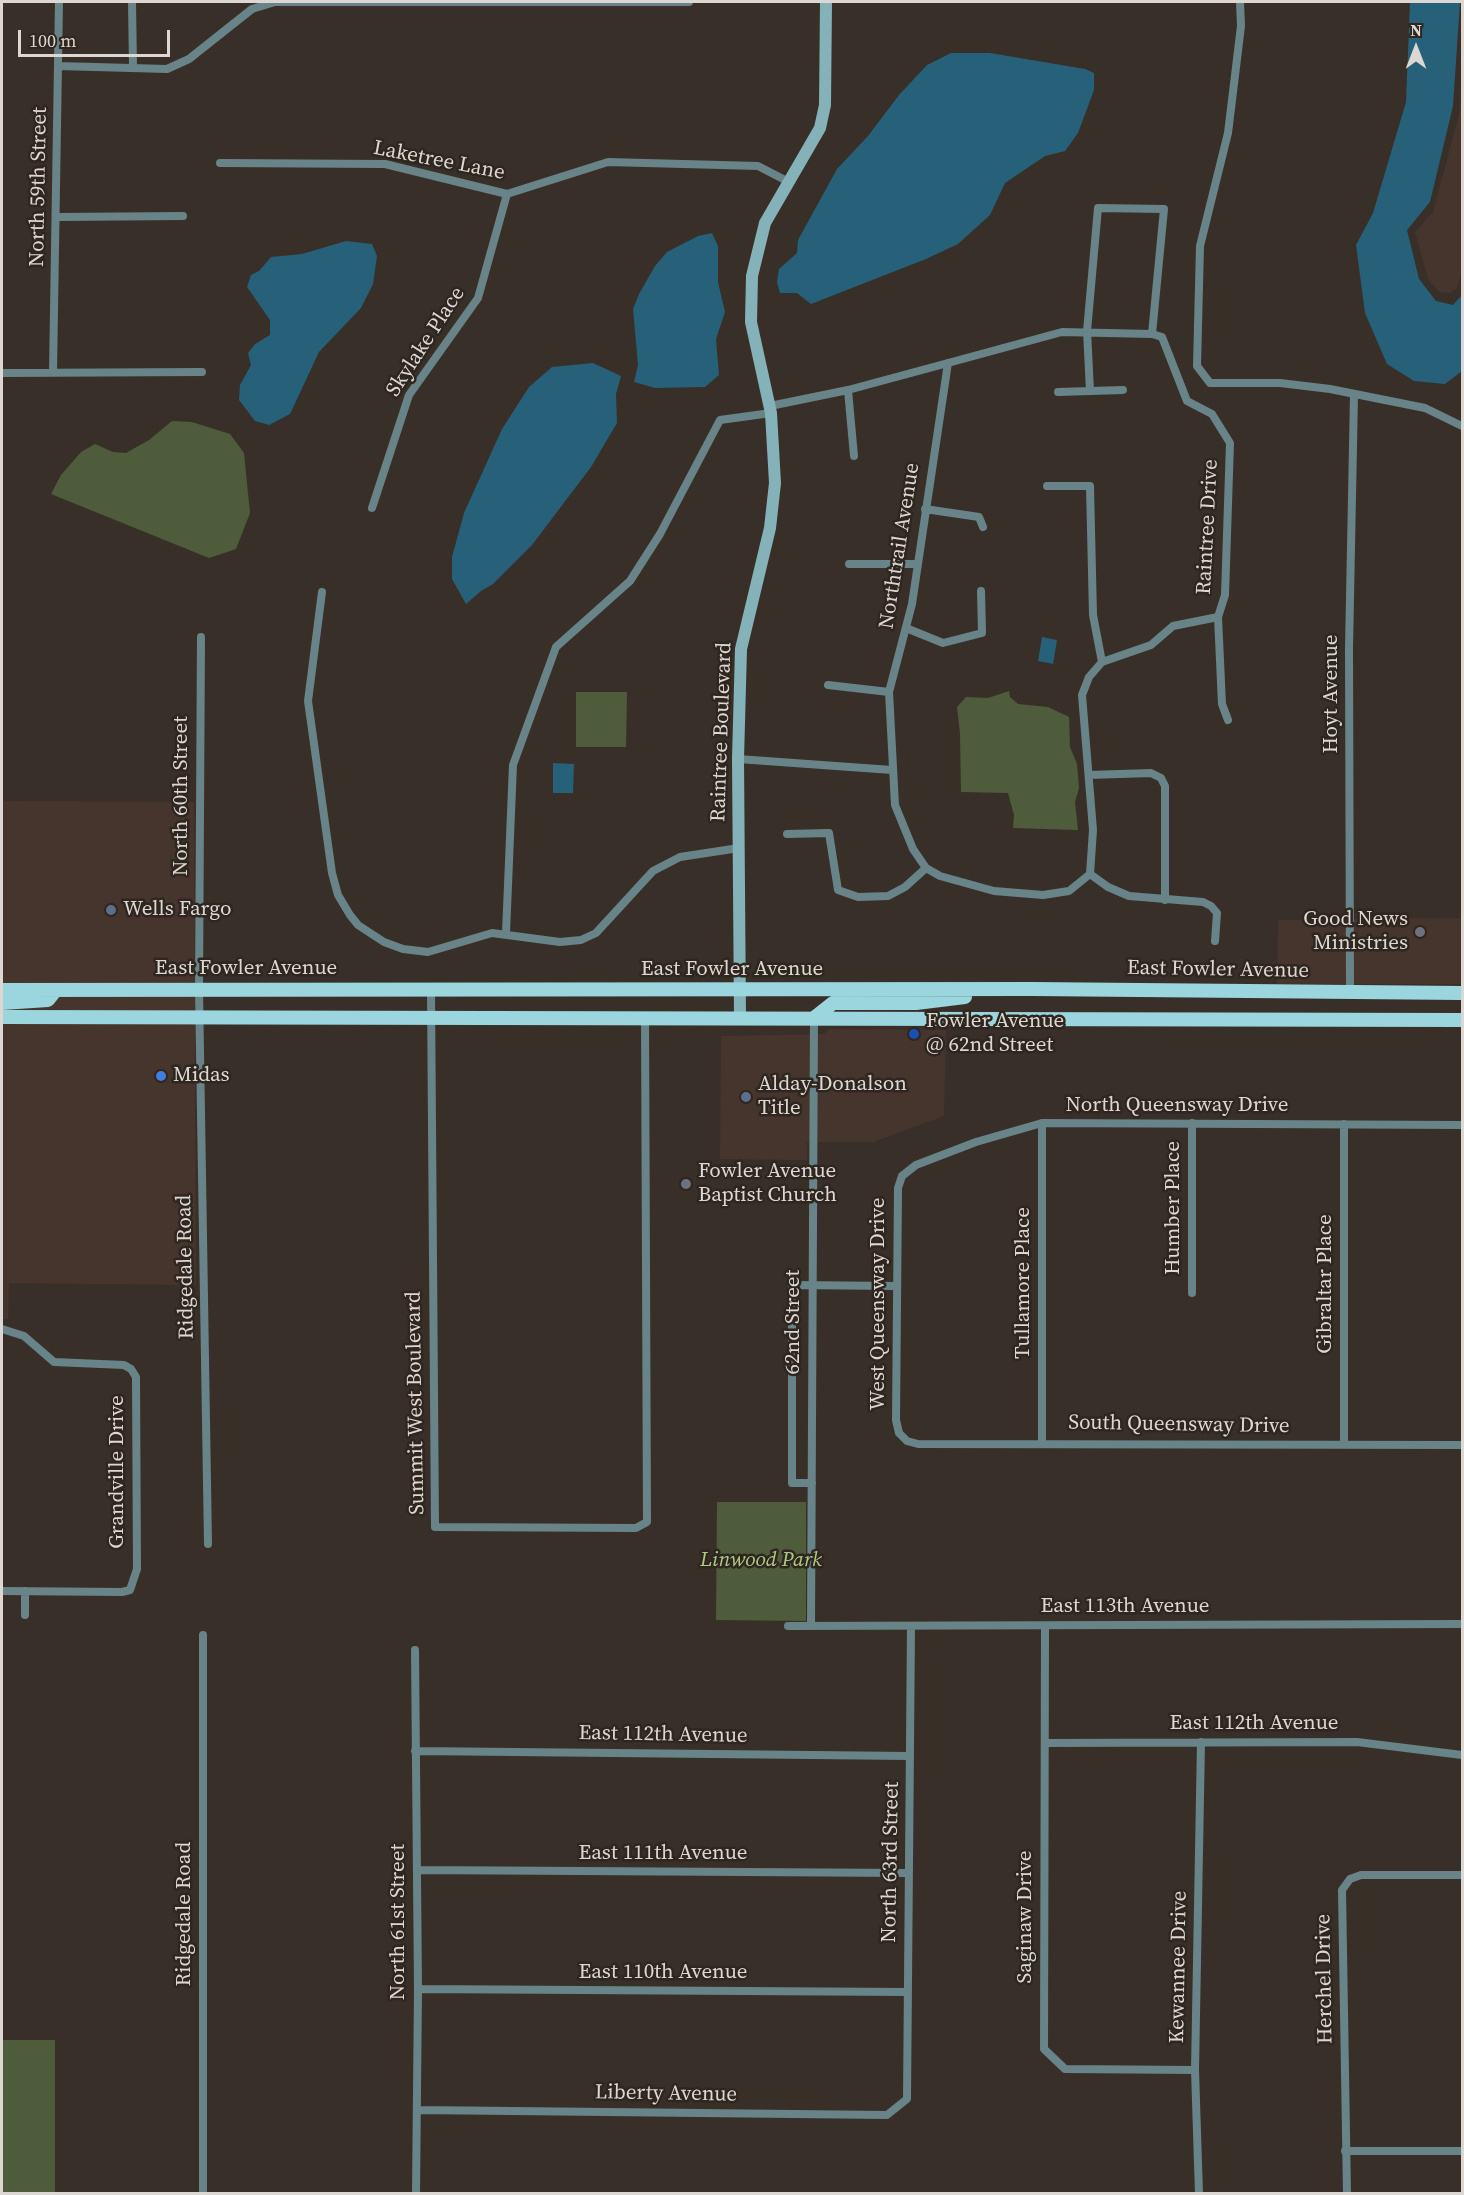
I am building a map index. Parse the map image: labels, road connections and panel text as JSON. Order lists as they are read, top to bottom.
{
  "streets": {
    "main road": ["East Fowler Avenue"],
    "street": [
      "Laketree Lane",
      "North 59th Street",
      "Skylake Place",
      "Raintree Drive",
      "Northtrail Avenue",
      "Hoyt Avenue",
      "Raintree Boulevard",
      "North 60th Street",
      "North Queensway Drive",
      "Humber Place",
      "Ridgedale Road",
      "Tullamore Place",
      "Gibraltar Place",
      "West Queensway Drive",
      "62nd Street",
      "Summit West Boulevard",
      "South Queensway Drive",
      "Grandville Drive",
      "East 113th Avenue",
      "East 112th Avenue",
      "East 111th Avenue",
      "North 63rd Street",
      "Saginaw Drive",
      "North 61st Street",
      "Kewannee Drive",
      "East 110th Avenue",
      "Herchel Drive",
      "Liberty Avenue"
    ]
  },
  "crossings": [
    ["Laketree Lane", "Skylake Place"],
    ["Laketree Lane", "Raintree Boulevard"],
    ["Hoyt Avenue", "East Fowler Avenue"],
    ["Raintree Boulevard", "East Fowler Avenue"],
    ["North 60th Street", "East Fowler Avenue"],
    ["North 60th Street", "Ridgedale Road"],
    ["East Fowler Avenue", "Ridgedale Road"],
    ["East Fowler Avenue", "Summit West Boulevard"],
    ["North Queensway Drive", "Humber Place"],
    ["North Queensway Drive", "Tullamore Place"],
    ["North Queensway Drive", "Gibraltar Place"],
    ["North Queensway Drive", "West Queensway Drive"],
    ["Tullamore Place", "South Queensway Drive"],
    ["Gibraltar Place", "South Queensway Drive"],
    ["West Queensway Drive", "South Queensway Drive"],
    ["62nd Street", "East 113th Avenue"],
    ["East 113th Avenue", "North 63rd Street"],
    ["East 113th Avenue", "Saginaw Drive"],
    ["East 112th Avenue", "North 63rd Street"],
    ["East 112th Avenue", "Saginaw Drive"],
    ["East 112th Avenue", "North 61st Street"],
    ["East 112th Avenue", "Kewannee Drive"],
    ["East 111th Avenue", "North 63rd Street"],
    ["East 111th Avenue", "North 61st Street"],
    ["North 63rd Street", "East 110th Avenue"],
    ["North 63rd Street", "Liberty Avenue"],
    ["Saginaw Drive", "Kewannee Drive"],
    ["North 61st Street", "East 110th Avenue"],
    ["North 61st Street", "Liberty Avenue"]
  ],
  "parks": ["Linwood Park"],
  "places": [
    "Wells Fargo",
    "Good News Ministries",
    "Fowler Avenue @ 62nd Street",
    "Midas",
    "Alday-Donalson Title",
    "Fowler Avenue Baptist Church"
  ],
  "scale_bar": "100 m",
  "north": "top"
}
